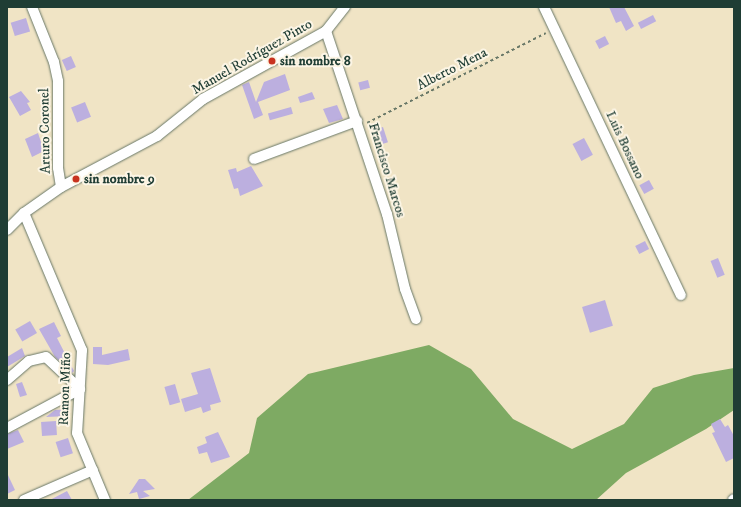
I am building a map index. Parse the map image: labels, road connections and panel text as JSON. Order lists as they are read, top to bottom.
{
  "streets": {
    "street": [
      "Manuel Rodríguez Pinto",
      "Arturo Coronel",
      "Luis Bossano",
      "Francisco Marcos",
      "Ramon Miño"
    ],
    "path": ["Alberto Mena"]
  },
  "crossings": [
    ["Manuel Rodríguez Pinto", "Arturo Coronel"],
    ["Manuel Rodríguez Pinto", "Francisco Marcos"],
    ["Manuel Rodríguez Pinto", "Ramon Miño"],
    ["Alberto Mena", "Luis Bossano"],
    ["Alberto Mena", "Francisco Marcos"]
  ],
  "places": ["sin nombre 8", "sin nombre 9"]
}
